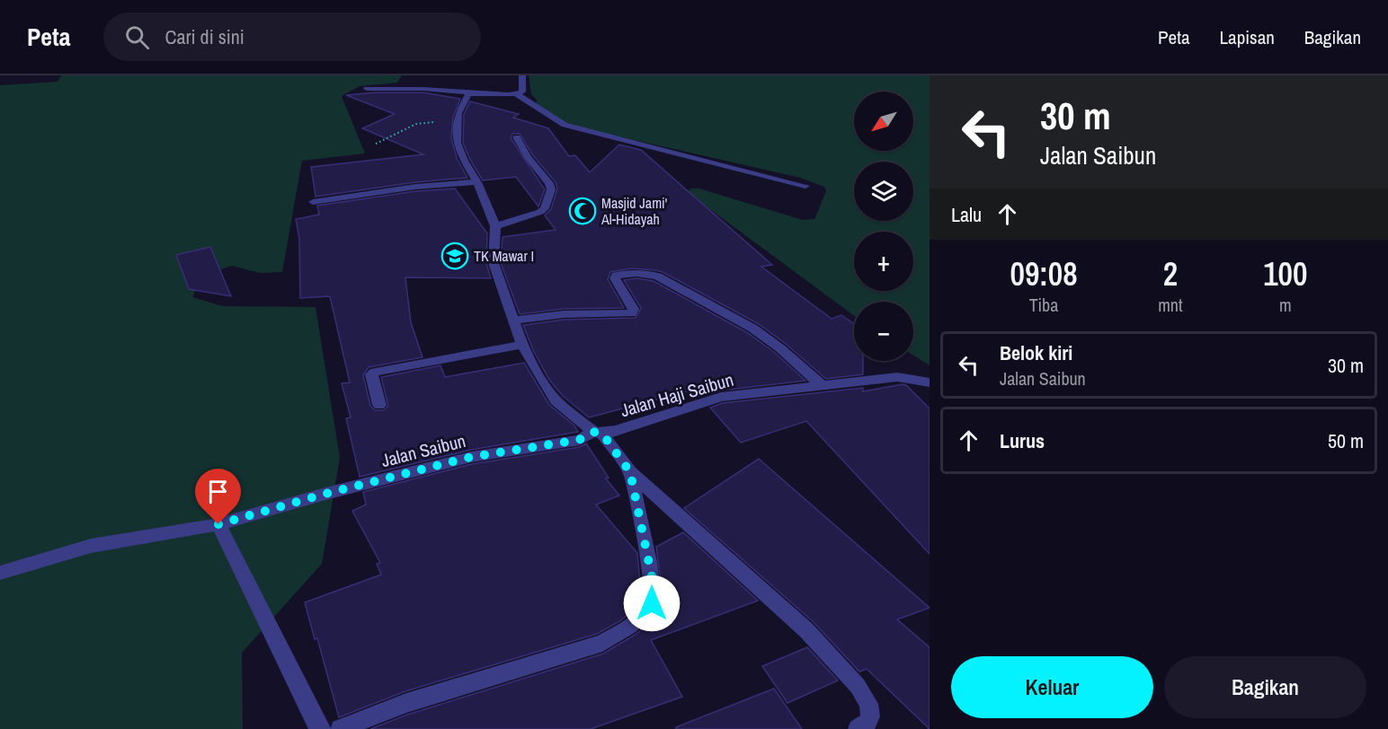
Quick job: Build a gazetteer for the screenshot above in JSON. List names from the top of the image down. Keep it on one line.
{"streets":{"street":["Jalan Haji Saibun","Jalan Saibun"]},"crossings":[["Jalan Haji Saibun","Jalan Saibun"]],"places":{"mosque":["Masjid Jami' Al-Hidayah"],"school or university":["TK Mawar I"]},"north":"bottom left","page":{"header":"Peta","search":"Cari di sini","nav":["Peta","Lapisan","Bagikan"],"turn":["30 m","Jalan Saibun"],"map_buttons":["+","−"],"then":"Lalu","eta":["09:08","Tiba","2","mnt","100","m"],"list":[{"name":"Belok kiri","note":"Jalan Saibun","value":"30 m"},{"name":"Lurus","value":"50 m"}],"buttons":["Keluar","Bagikan"]}}
